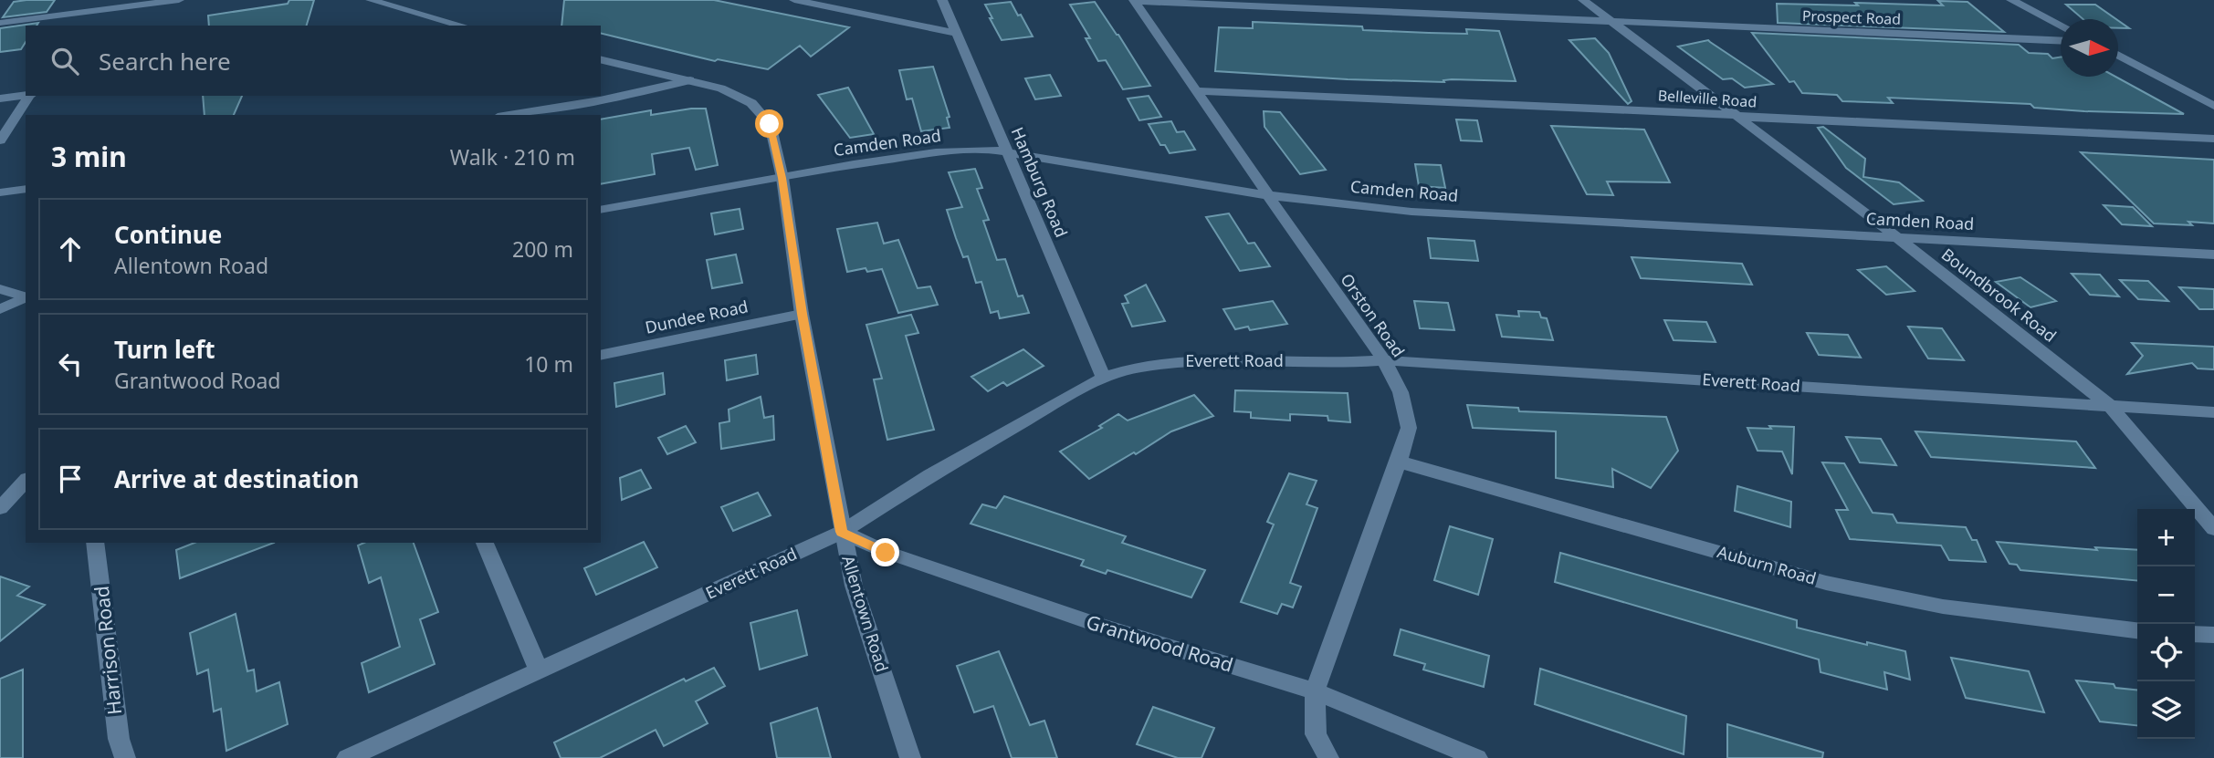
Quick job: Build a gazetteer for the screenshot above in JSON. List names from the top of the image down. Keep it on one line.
{"streets":{"street":["Prospect Road","Belleville Road","Camden Road","Hamburg Road","Boundbrook Road","Orston Road","Dundee Road","Everett Road","Auburn Road","Allentown Road","Grantwood Road","Harrison Road"]},"crossings":[["Prospect Road","Boundbrook Road"],["Prospect Road","Orston Road"],["Belleville Road","Boundbrook Road"],["Belleville Road","Orston Road"],["Camden Road","Hamburg Road"],["Camden Road","Boundbrook Road"],["Camden Road","Orston Road"],["Camden Road","Allentown Road"],["Hamburg Road","Everett Road"],["Boundbrook Road","Everett Road"],["Orston Road","Everett Road"],["Orston Road","Auburn Road"],["Orston Road","Grantwood Road"],["Dundee Road","Allentown Road"],["Everett Road","Allentown Road"],["Everett Road","Grantwood Road"],["Allentown Road","Grantwood Road"]],"north":"right","page":{"search":"Search here","heading":["3 min","Walk · 210 m"],"list":[["Continue","Allentown Road","200 m"],["Turn left","Grantwood Road","10 m"],"Arrive at destination"],"map_buttons":["+","−"]}}
